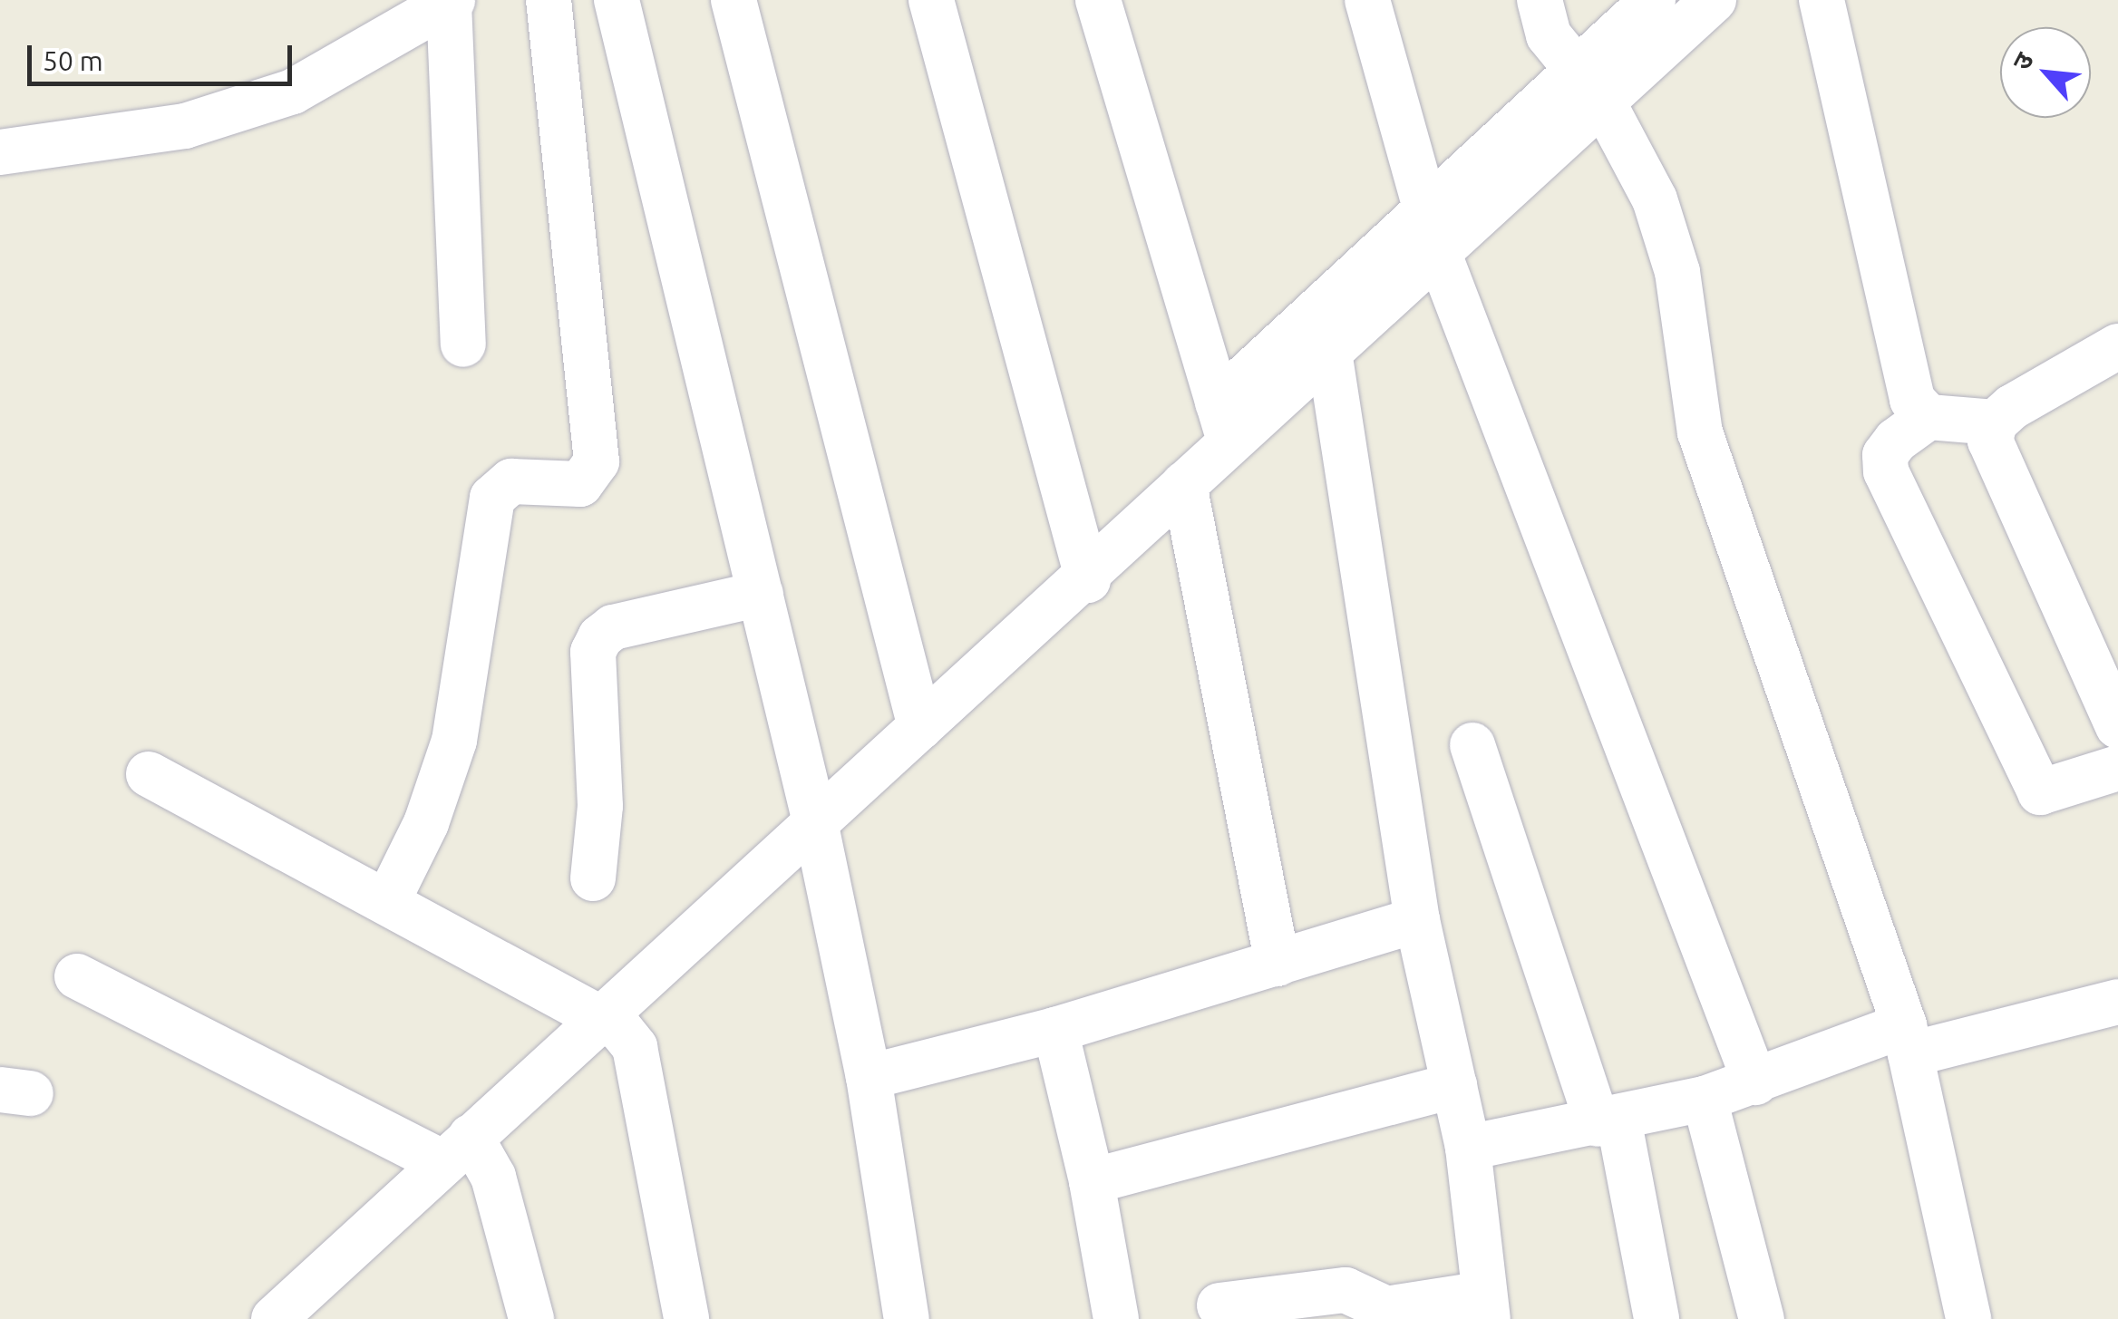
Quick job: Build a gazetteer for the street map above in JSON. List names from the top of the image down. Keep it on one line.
{"scale_bar":"50 m","north":"top left"}
